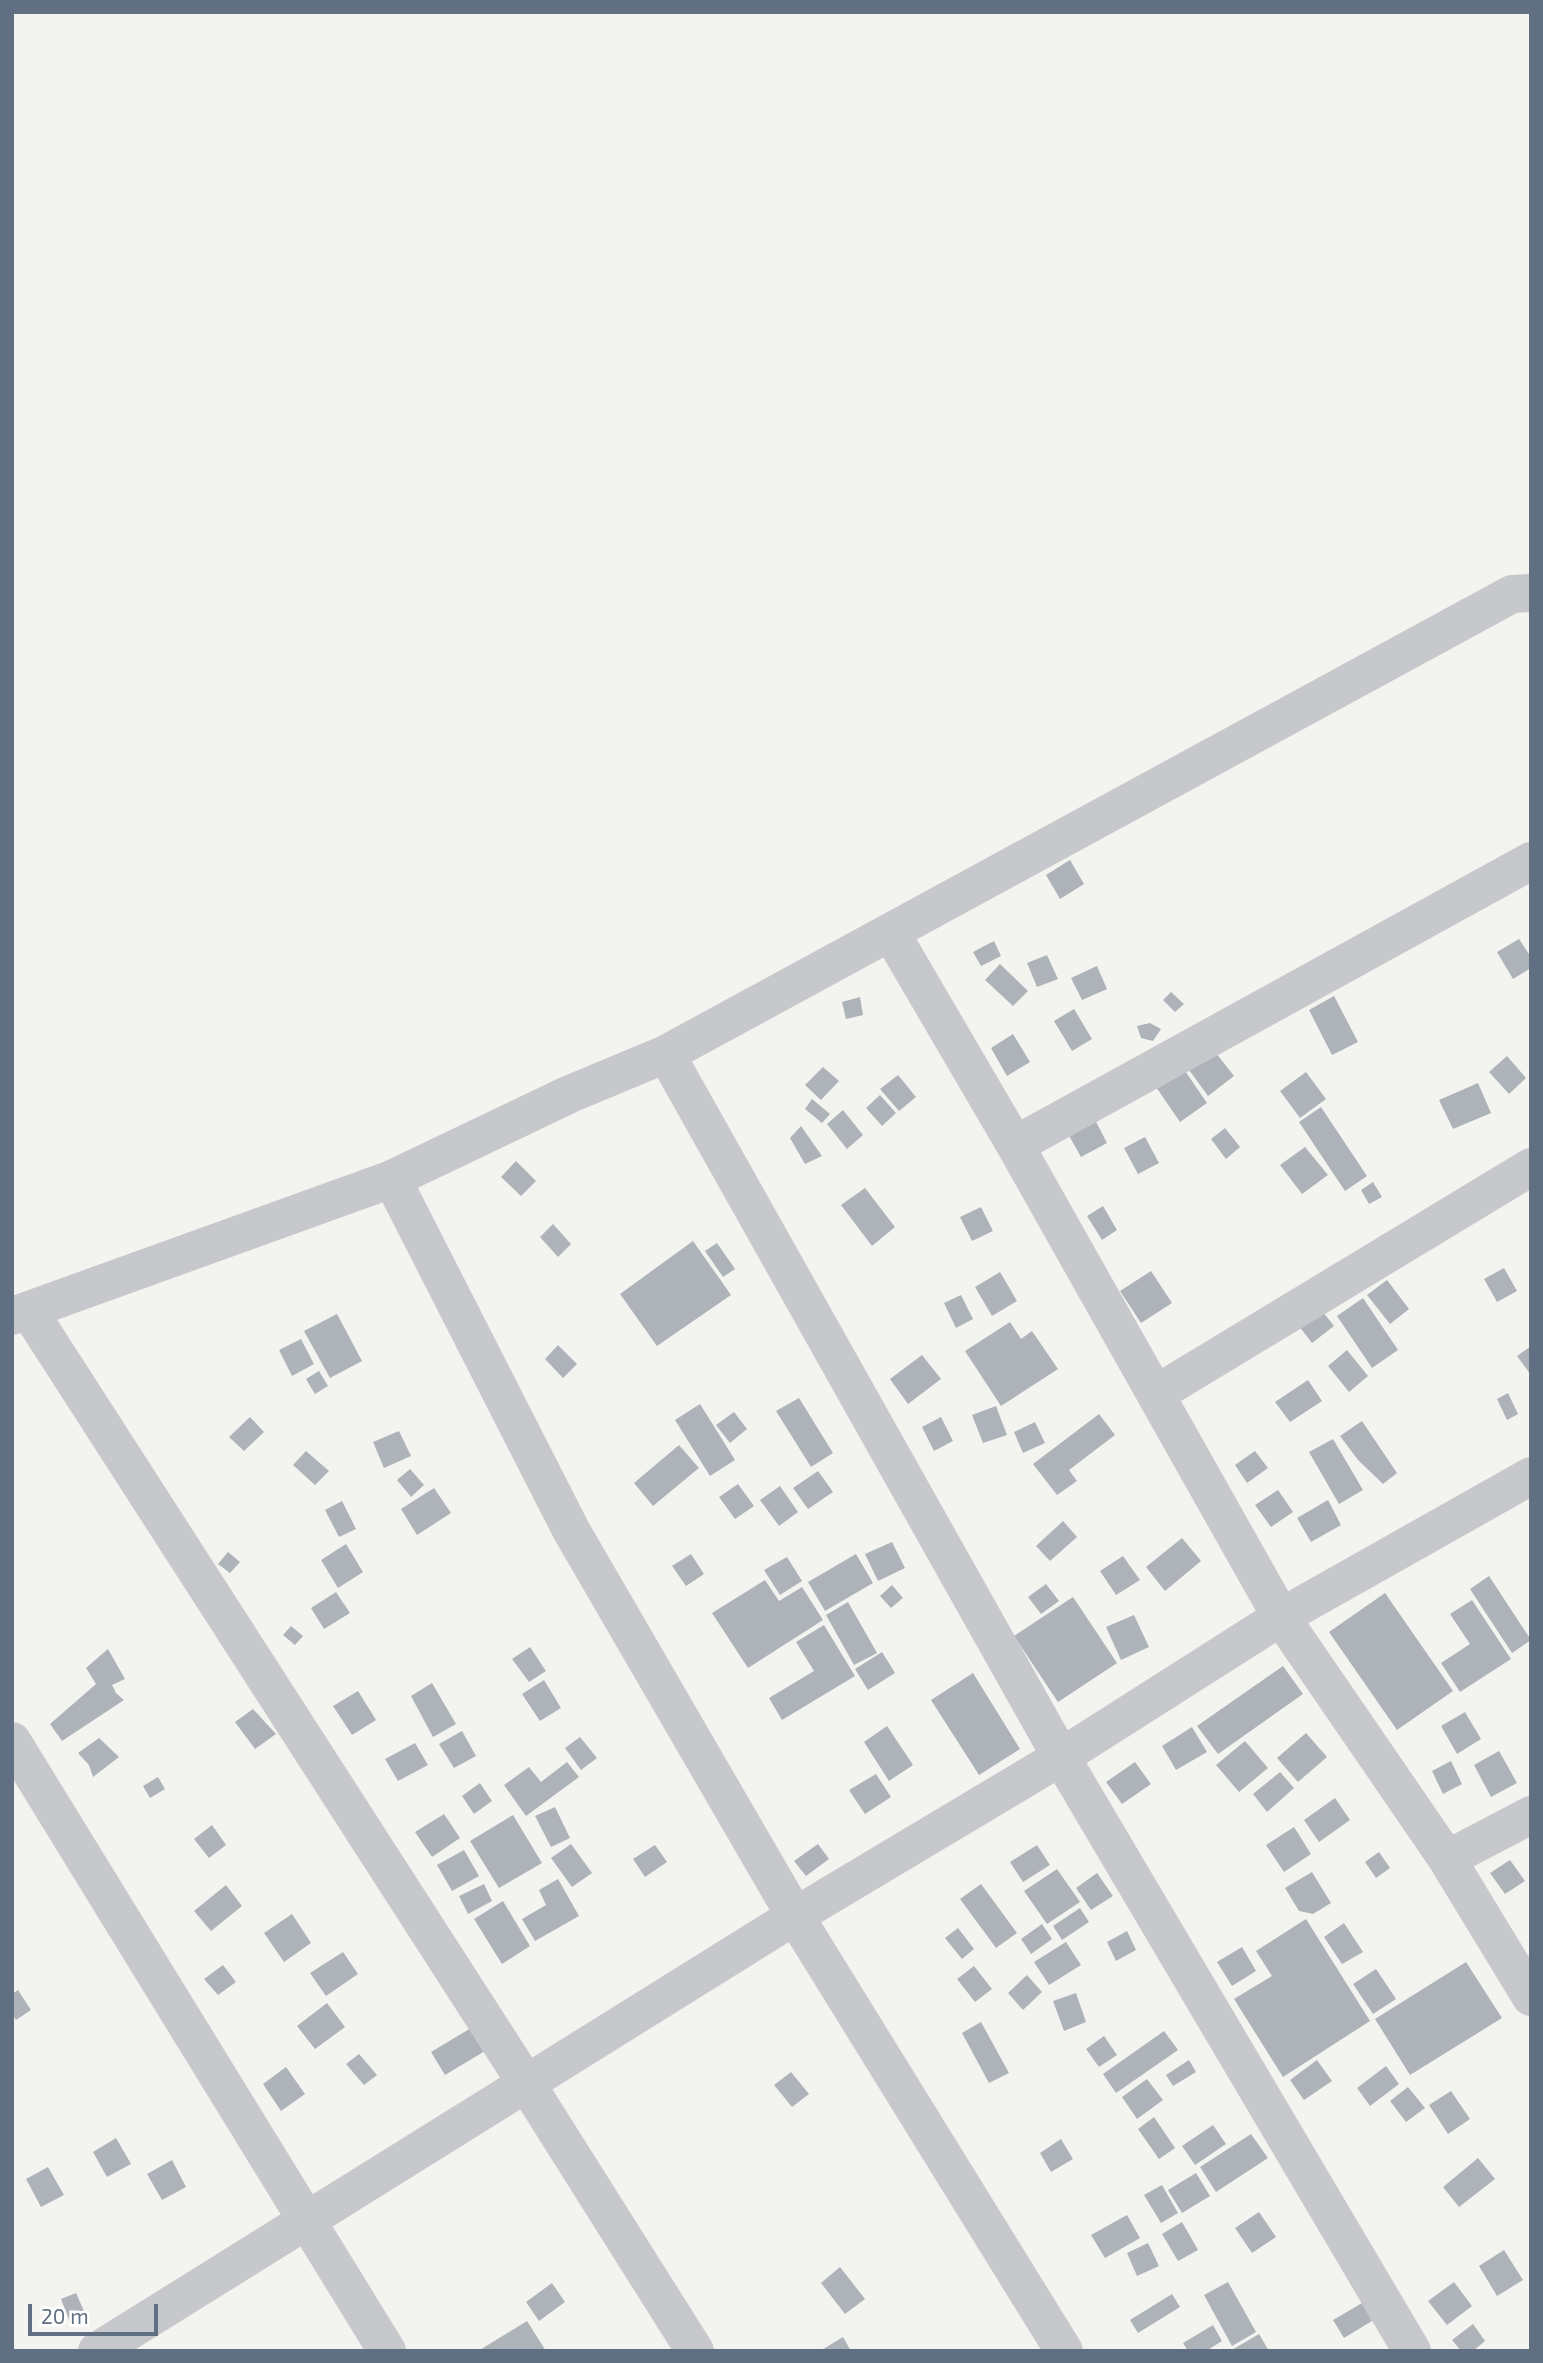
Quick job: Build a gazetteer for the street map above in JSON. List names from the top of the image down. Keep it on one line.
{"scale_bar":"20 m"}
